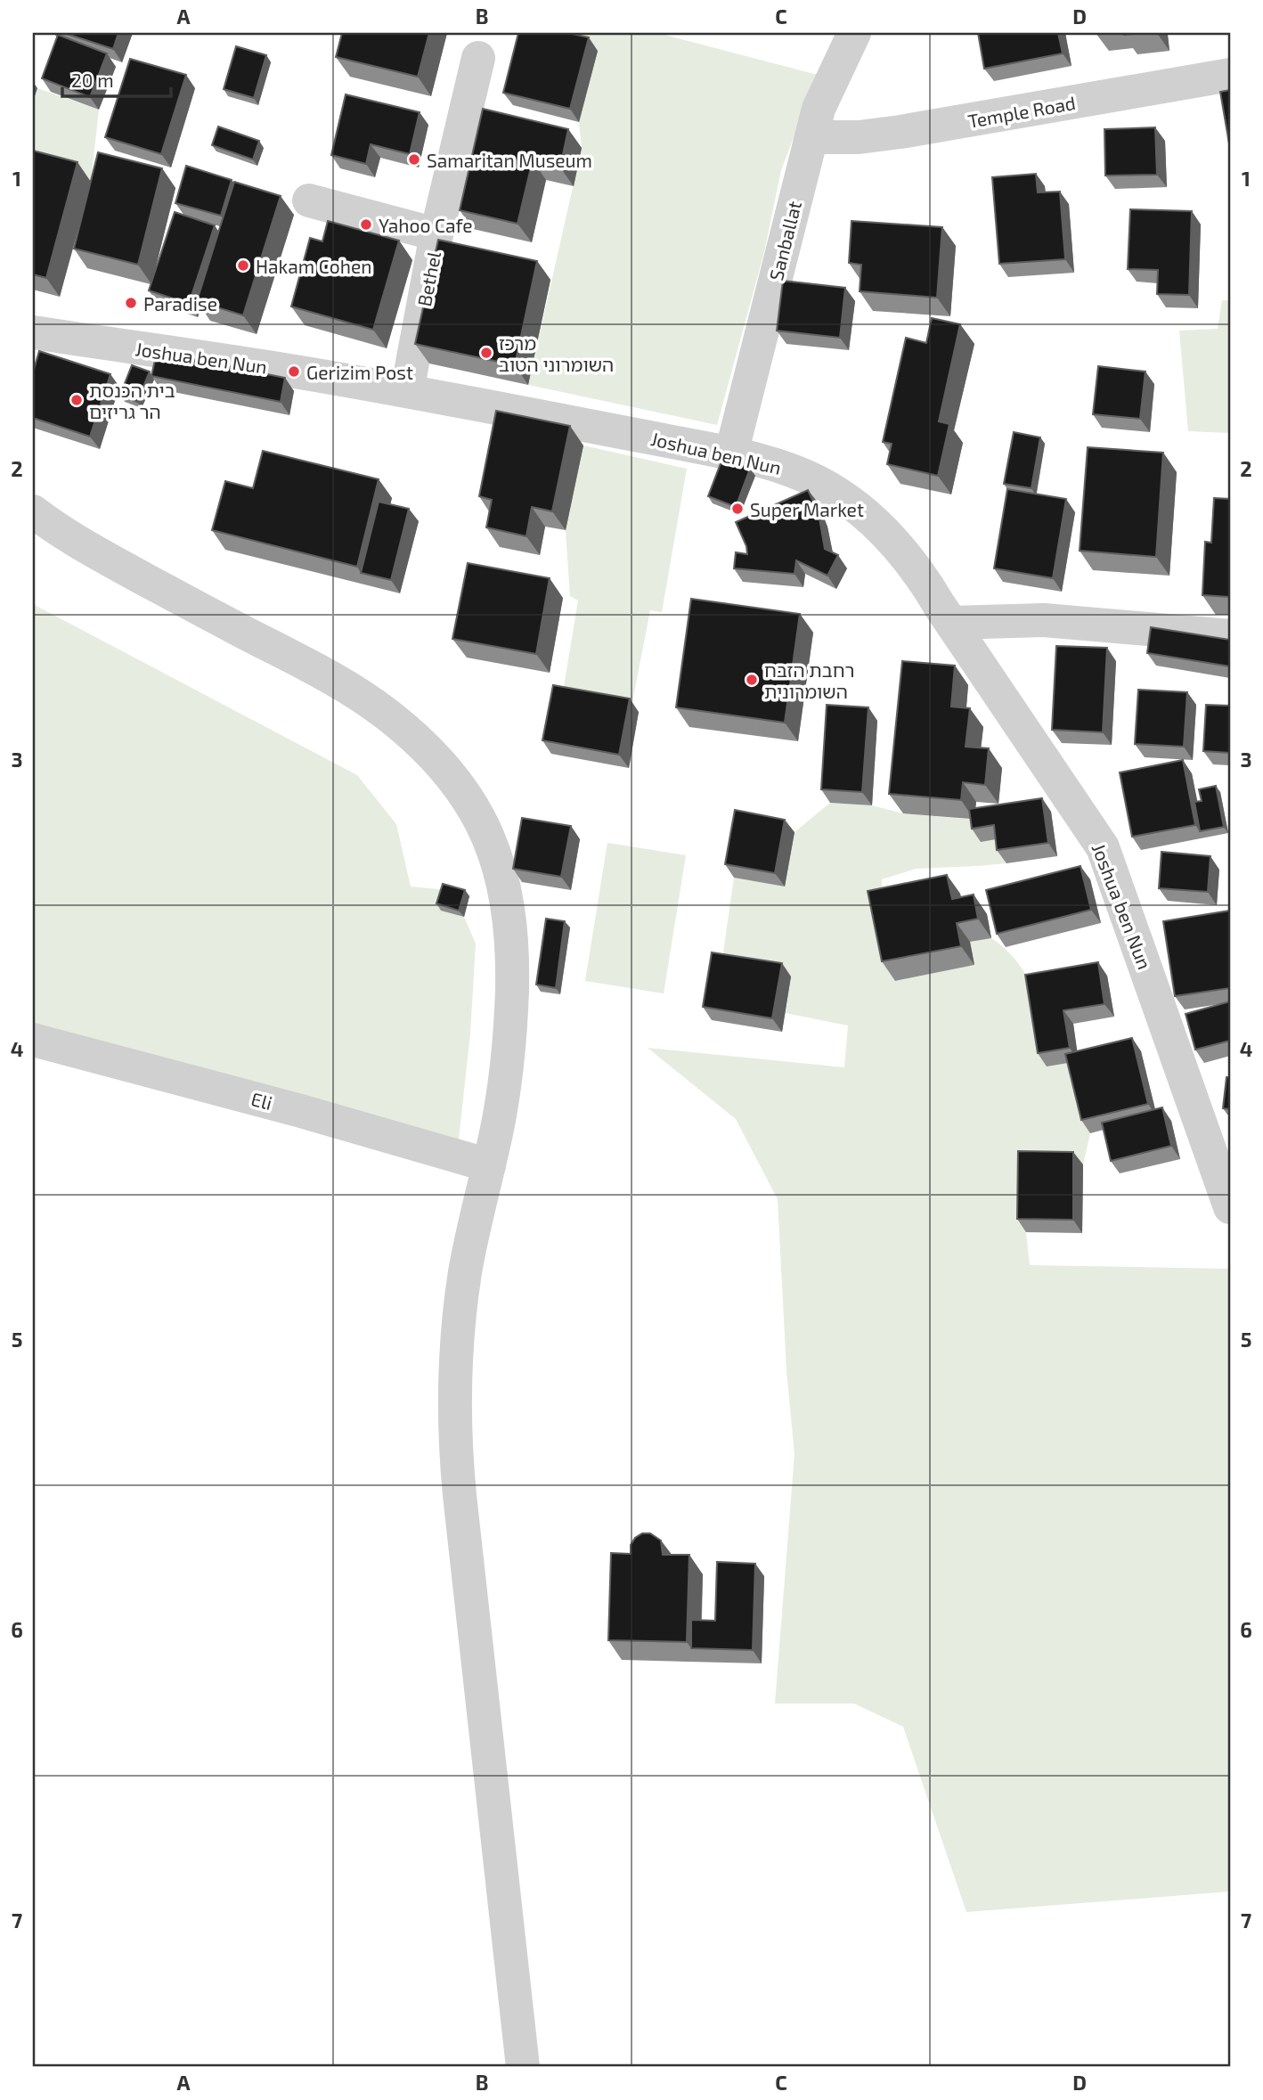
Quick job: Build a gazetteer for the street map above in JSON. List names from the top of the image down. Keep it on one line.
{"streets":{"street":["Temple Road","Sanballat","Bethel","Joshua ben Nun","Eli"]},"crossings":[["Temple Road","Sanballat"],["Sanballat","Joshua ben Nun"],["Bethel","Joshua ben Nun"]],"places":["Samaritan Museum","Yahoo Cafe","Hakam Cohen","Paradise","מרכז השומרוני הטוב","Gerizim Post","בית הכנסת הר גריזים","Super Market","רחבת הזבח השומרונית"],"scale_bar":"20 m","grid":{"columns":["A","B","C","D"],"rows":["1","2","3","4","5","6","7"]}}
